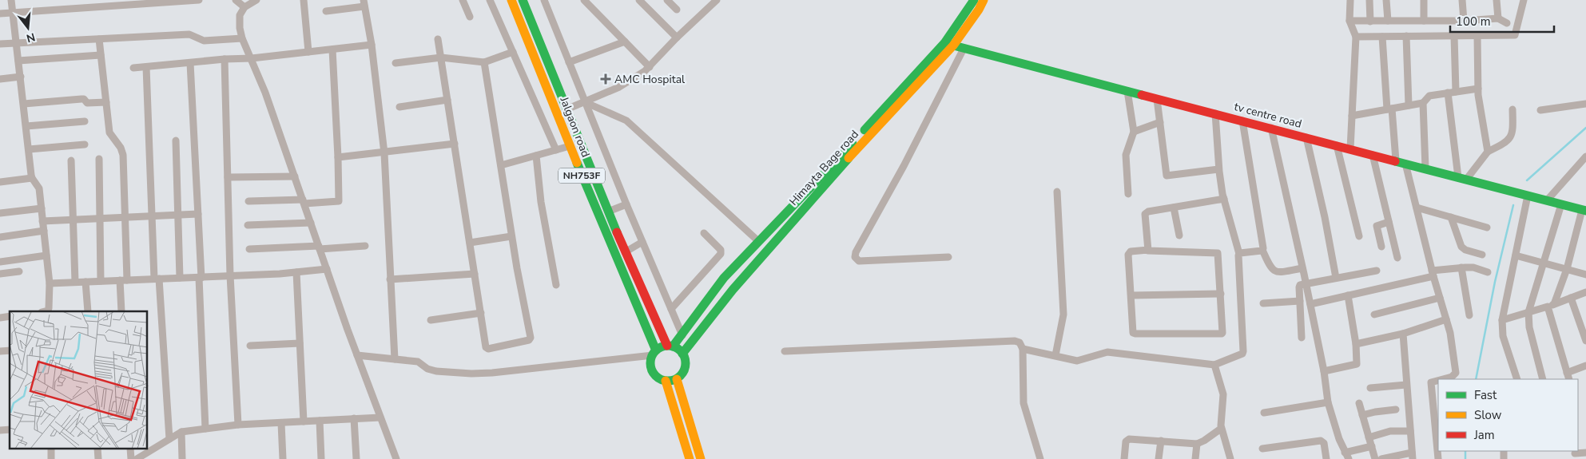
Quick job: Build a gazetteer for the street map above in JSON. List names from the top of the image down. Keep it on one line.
{"streets":{"main road":["tv centre road","Jalgaon road","Himayta Bage road","NH753F"]},"crossings":[["tv centre road","Himayta Bage road"],["Jalgaon road","Himayta Bage road"]],"places":{"health":["AMC Hospital"]},"legend":["Fast","Slow","Jam"],"scale_bar":"100 m","north":"bottom"}
